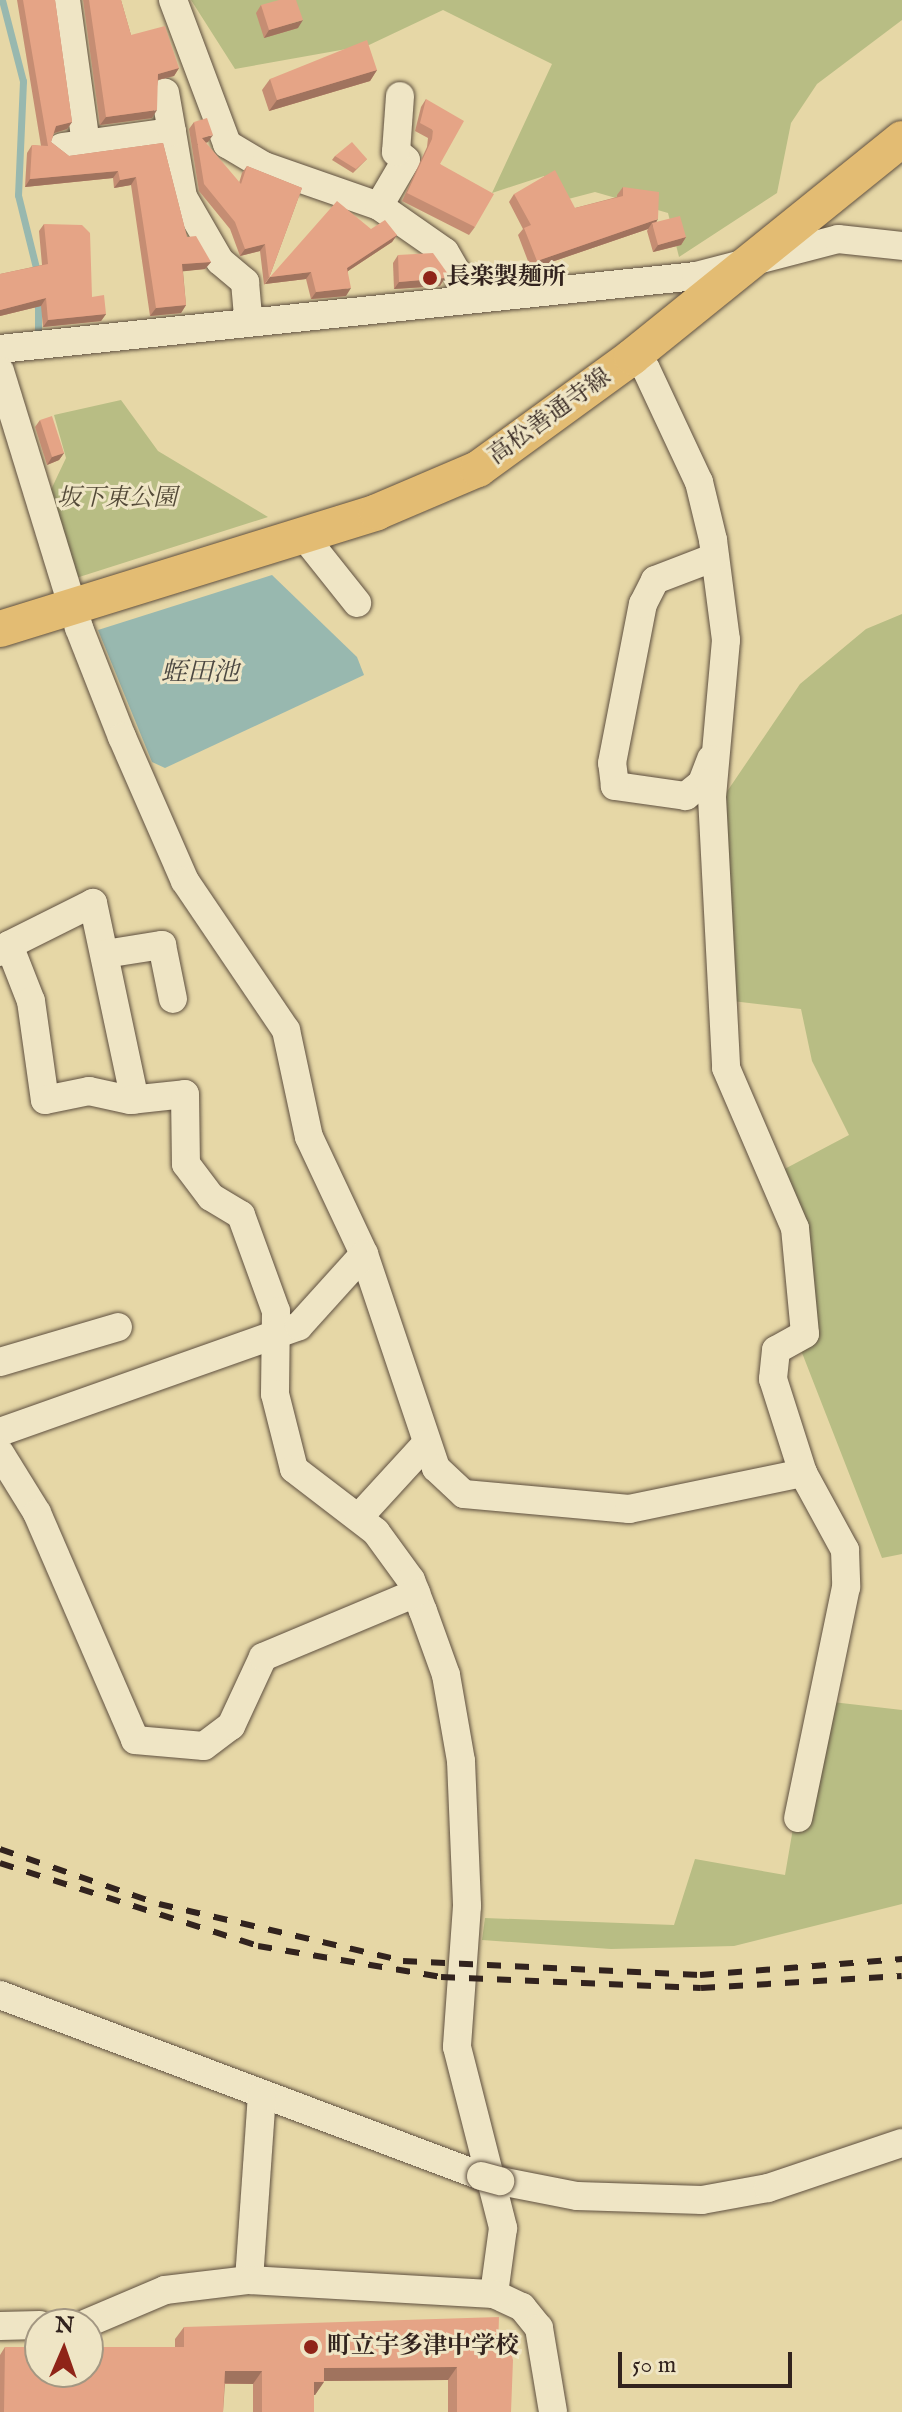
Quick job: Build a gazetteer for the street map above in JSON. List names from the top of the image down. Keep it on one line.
{"streets":{"main road":["高松善通寺線"]},"water":["蛭田池"],"parks":["坂下東公園"],"places":["長楽製麺所","町立宇多津中学校"],"scale_bar":"50 m","north":"top"}
